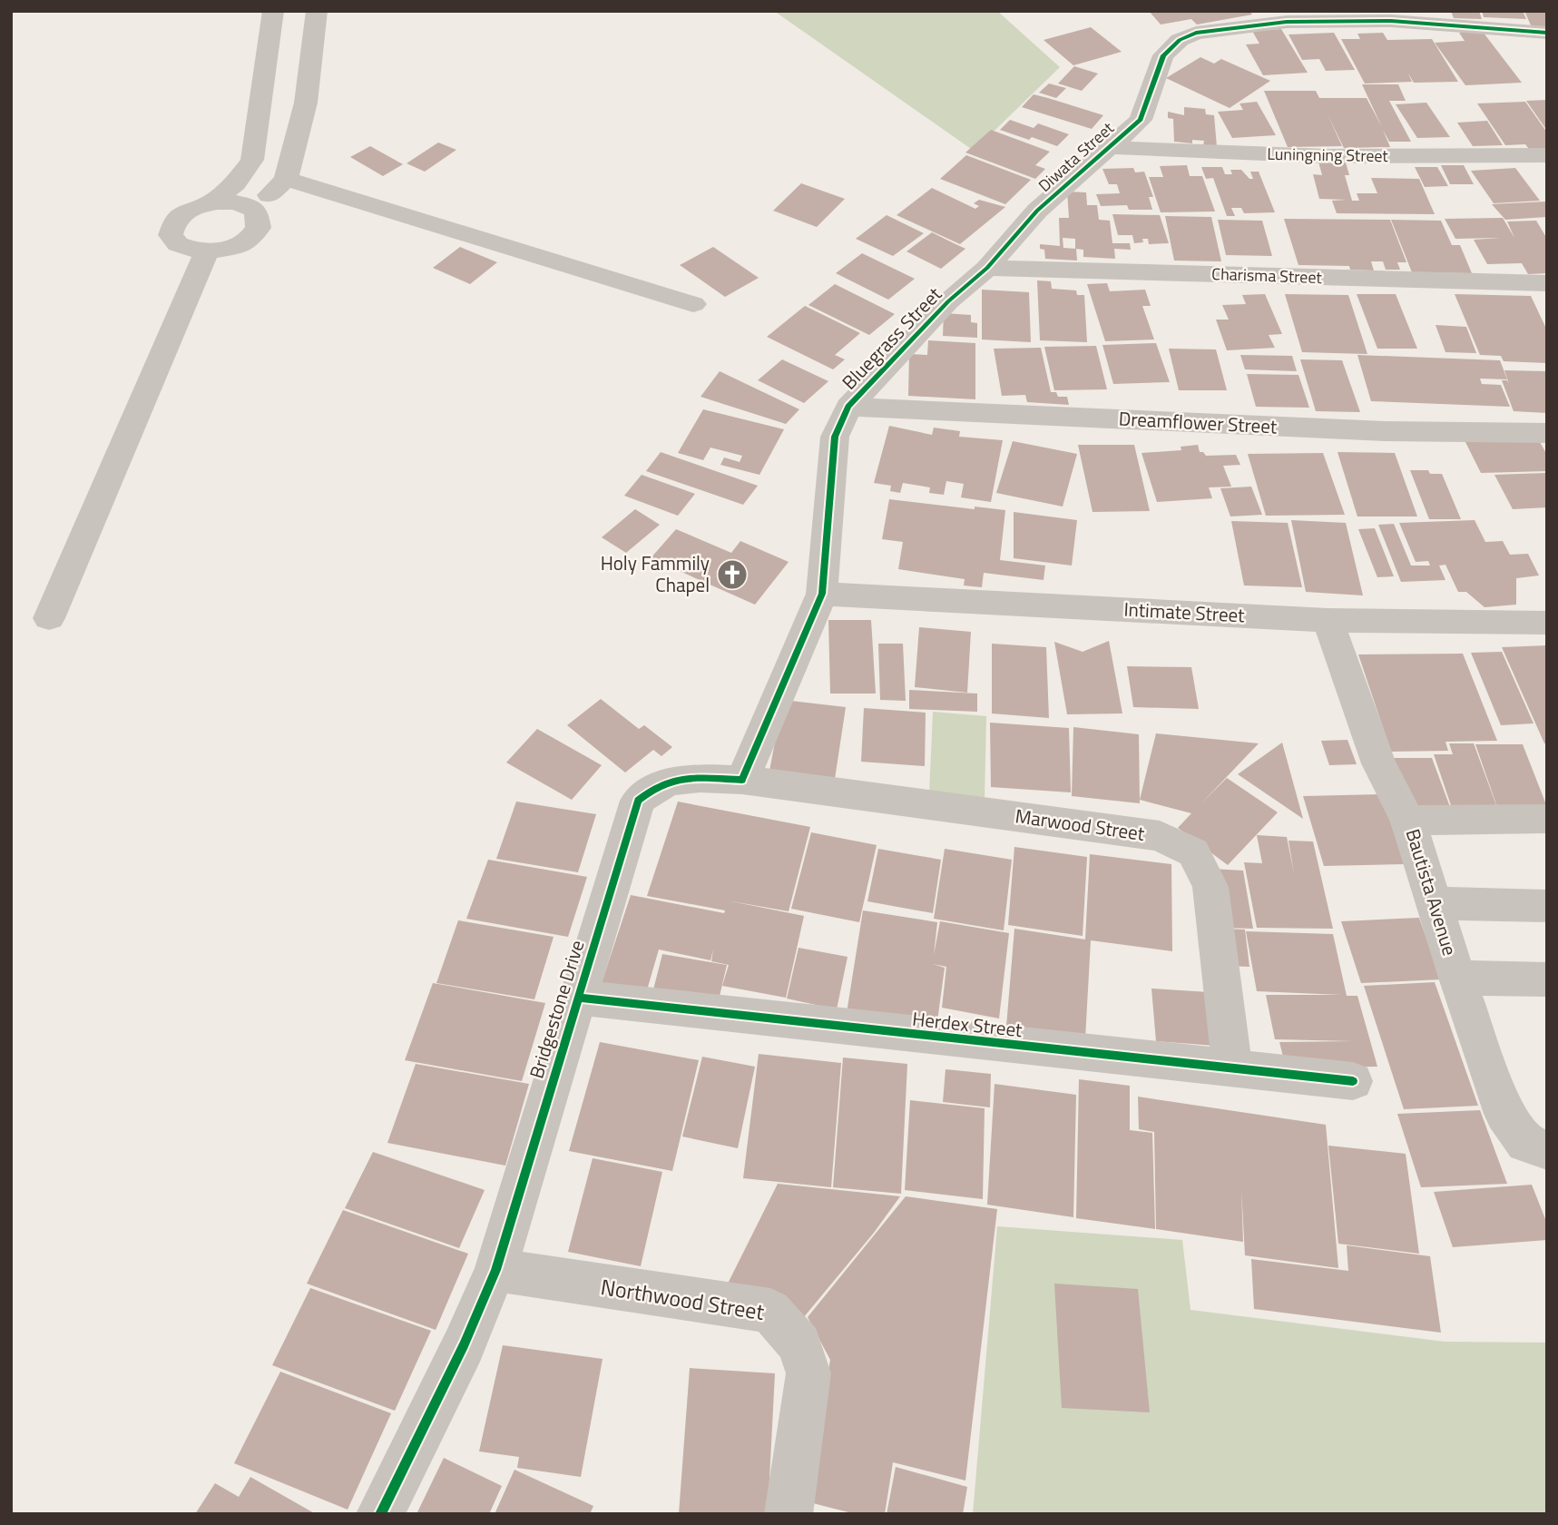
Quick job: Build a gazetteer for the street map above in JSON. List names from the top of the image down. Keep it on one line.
{"streets":{"street":["Luningning Street","Diwata Street","Charisma Street","Bluegrass Street","Dreamflower Street","Intimate Street","Marwood Street","Bautista Avenue","Bridgestone Drive","Herdex Street","Northwood Street"]},"crossings":[["Luningning Street","Diwata Street"],["Diwata Street","Charisma Street"],["Diwata Street","Bluegrass Street"],["Charisma Street","Bluegrass Street"],["Bluegrass Street","Dreamflower Street"],["Bluegrass Street","Intimate Street"],["Intimate Street","Bautista Avenue"],["Marwood Street","Bridgestone Drive"],["Marwood Street","Herdex Street"],["Bridgestone Drive","Herdex Street"],["Bridgestone Drive","Northwood Street"]],"places":{"church":["Holy Fammily Chapel"]}}
